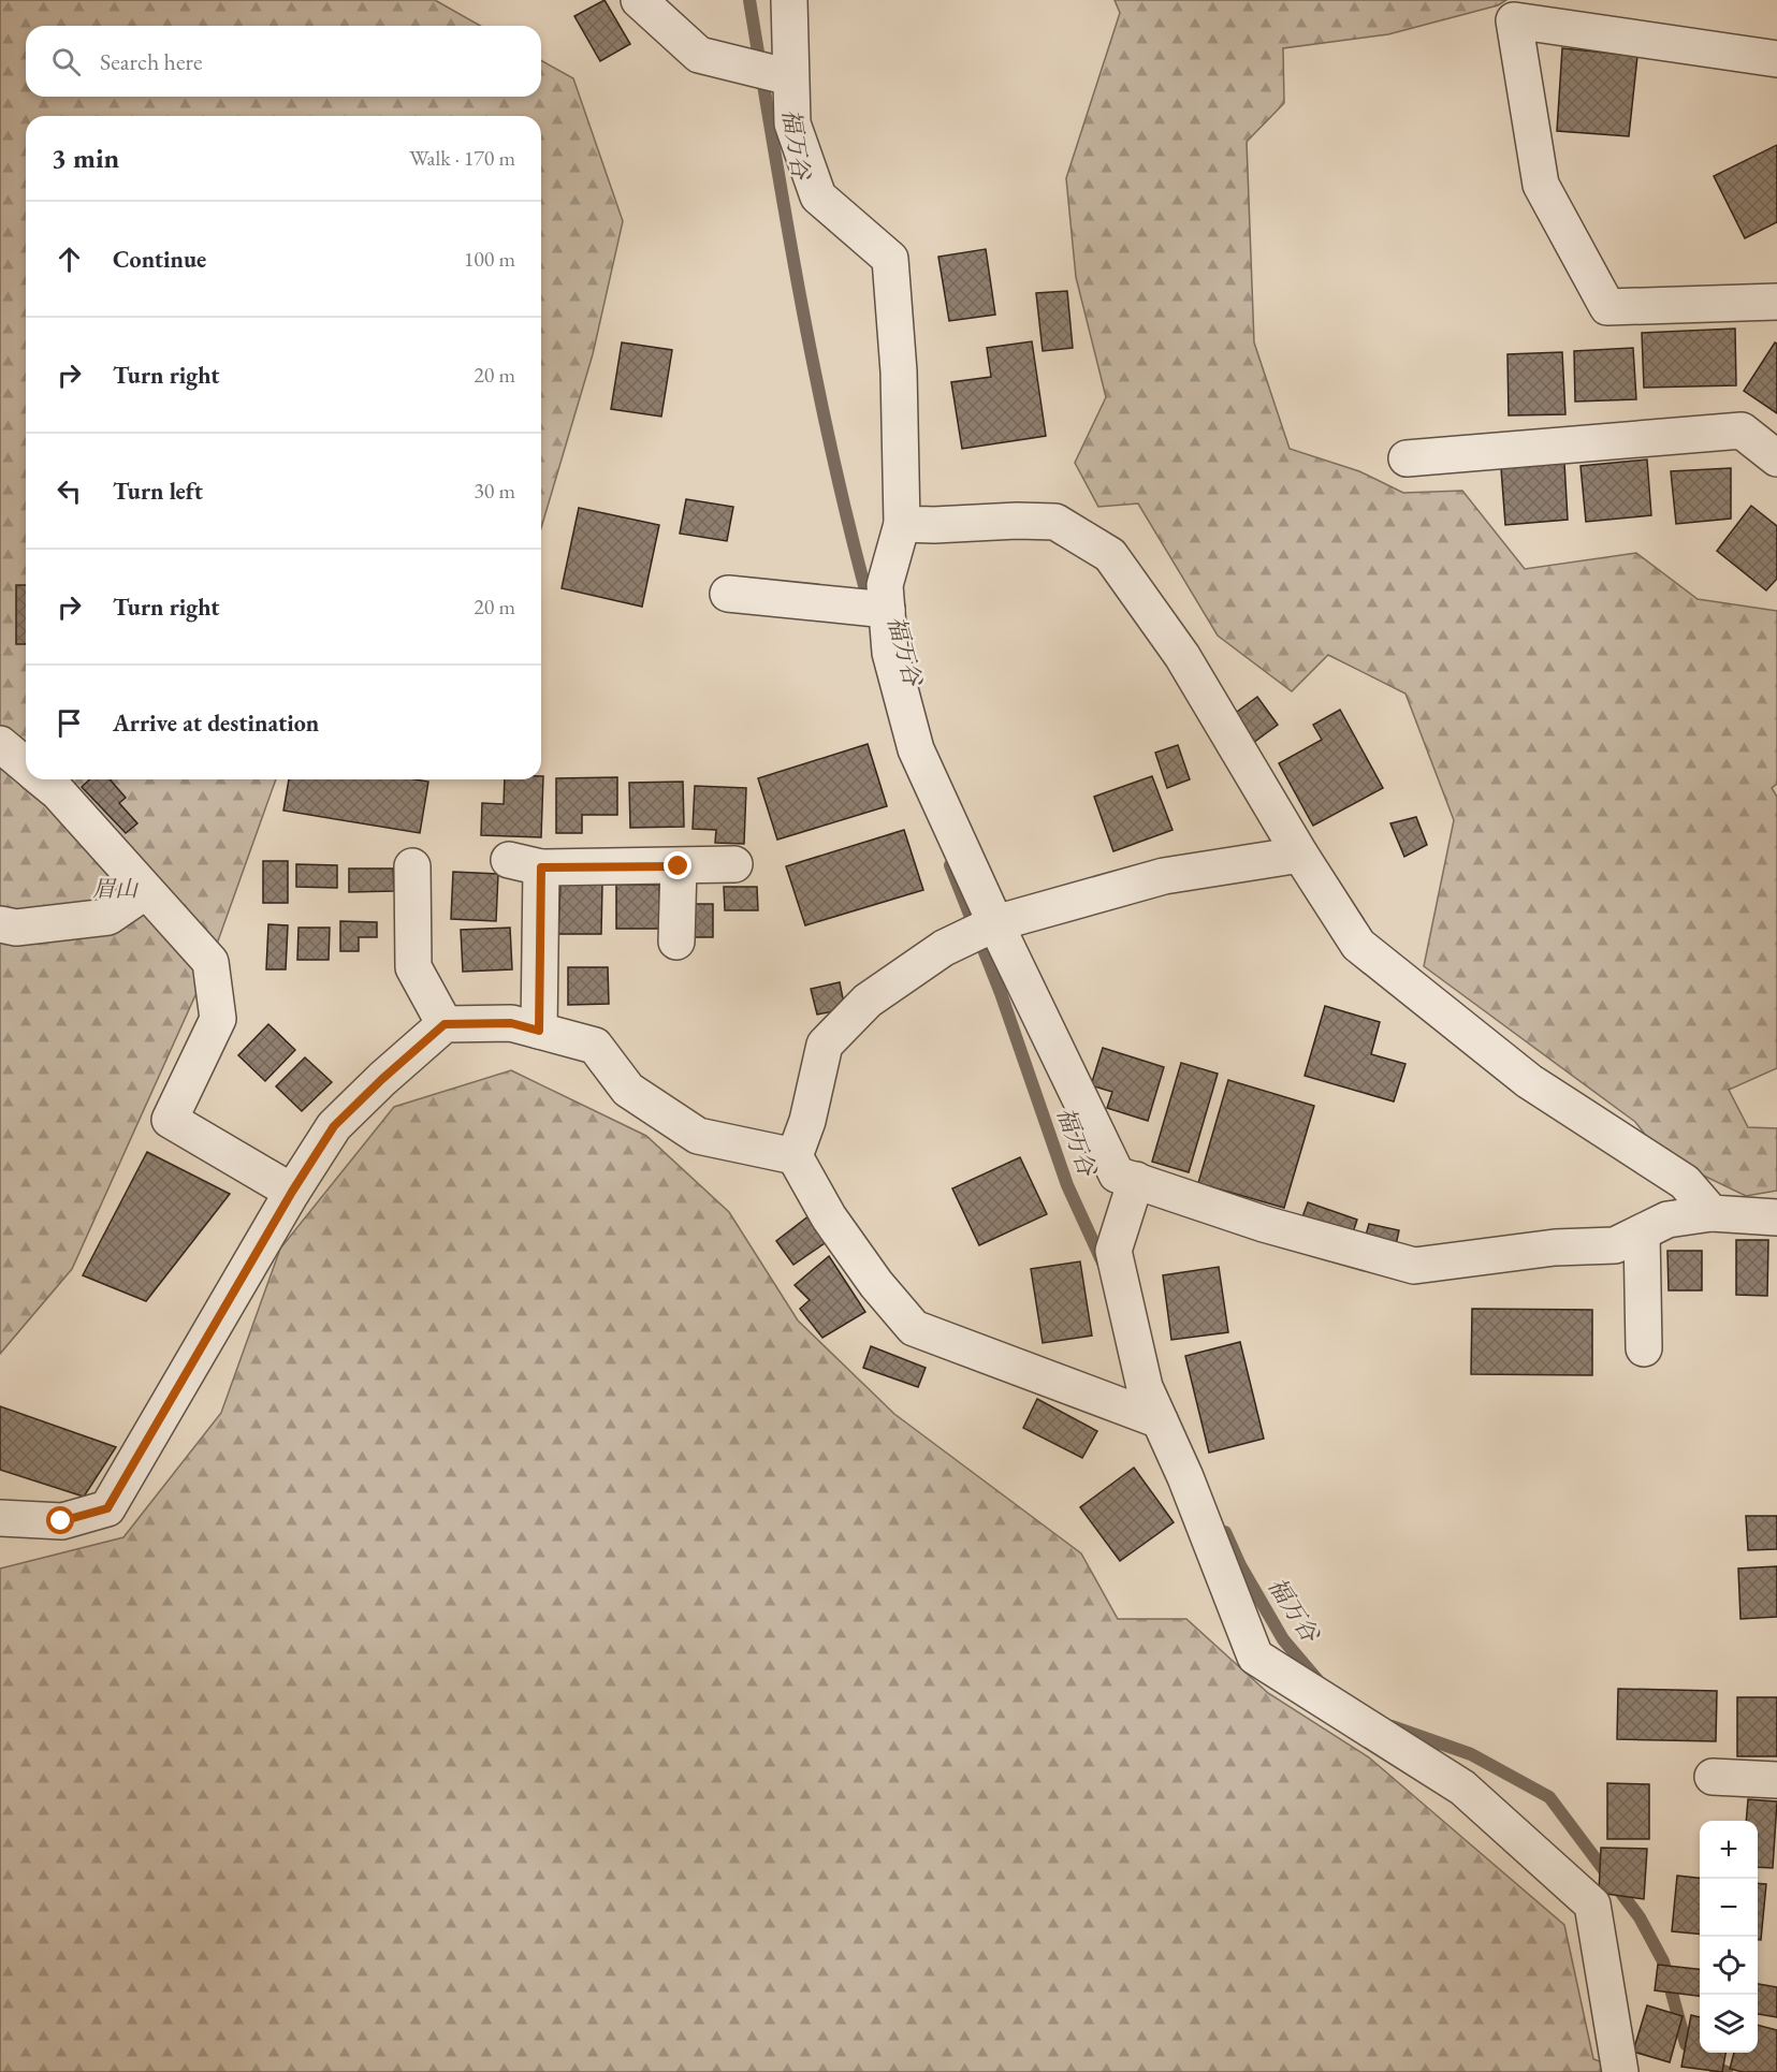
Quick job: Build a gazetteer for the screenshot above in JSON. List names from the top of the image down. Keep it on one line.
{"water":["福万谷"],"parks":["眉山"],"page":{"search":"Search here","heading":["3 min","Walk · 170 m"],"list":[["Continue","100 m"],["Turn right","20 m"],["Turn left","30 m"],["Turn right","20 m"],"Arrive at destination"],"map_buttons":["+","−"]}}
